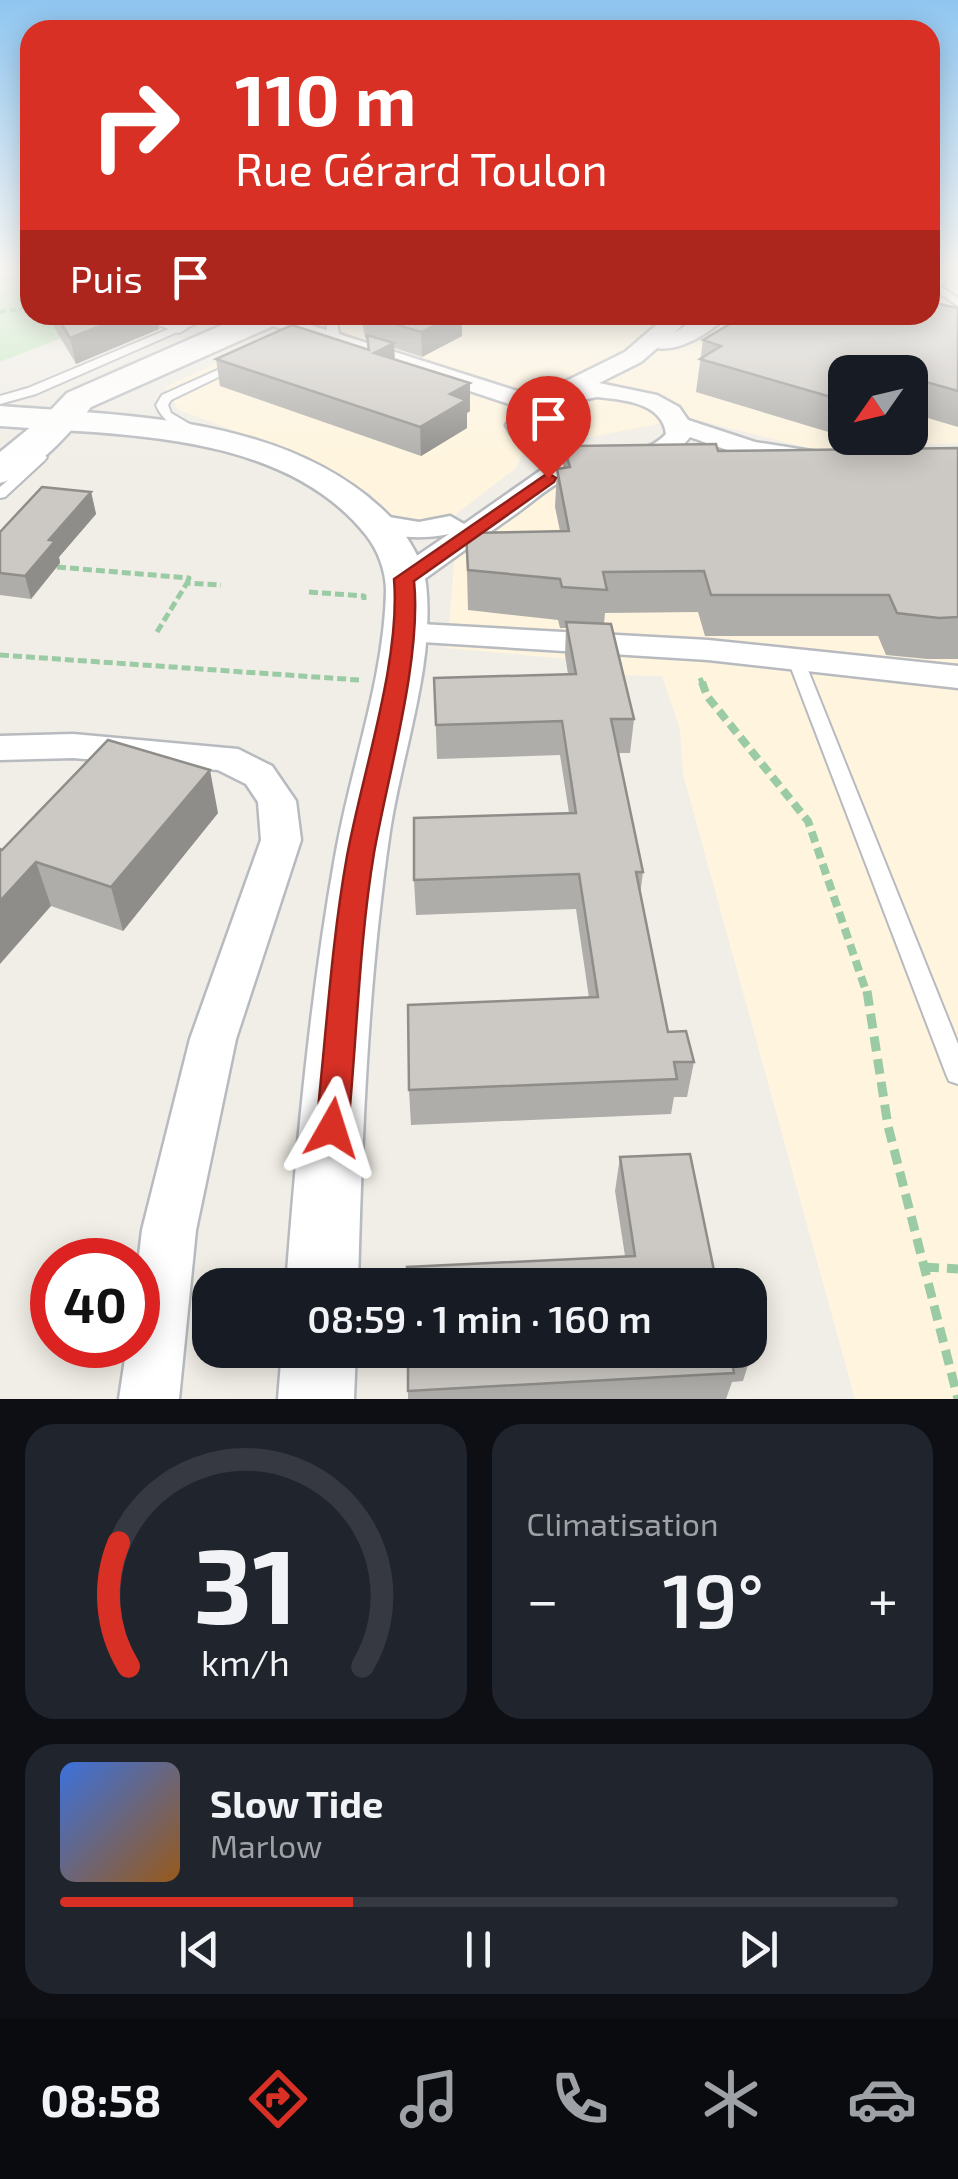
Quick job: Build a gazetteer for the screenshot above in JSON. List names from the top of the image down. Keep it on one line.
{"north":"bottom left","page":{"turn":["110 m","Rue Gérard Toulon"],"then":"Puis","limit":"40","trip":"08:59 · 1 min · 160 m","tile":"Climatisation","heat":["−","19°","+"],"song":["Slow Tide","Marlow"],"tabs":"08:58","gauge":["31","km/h"]}}
